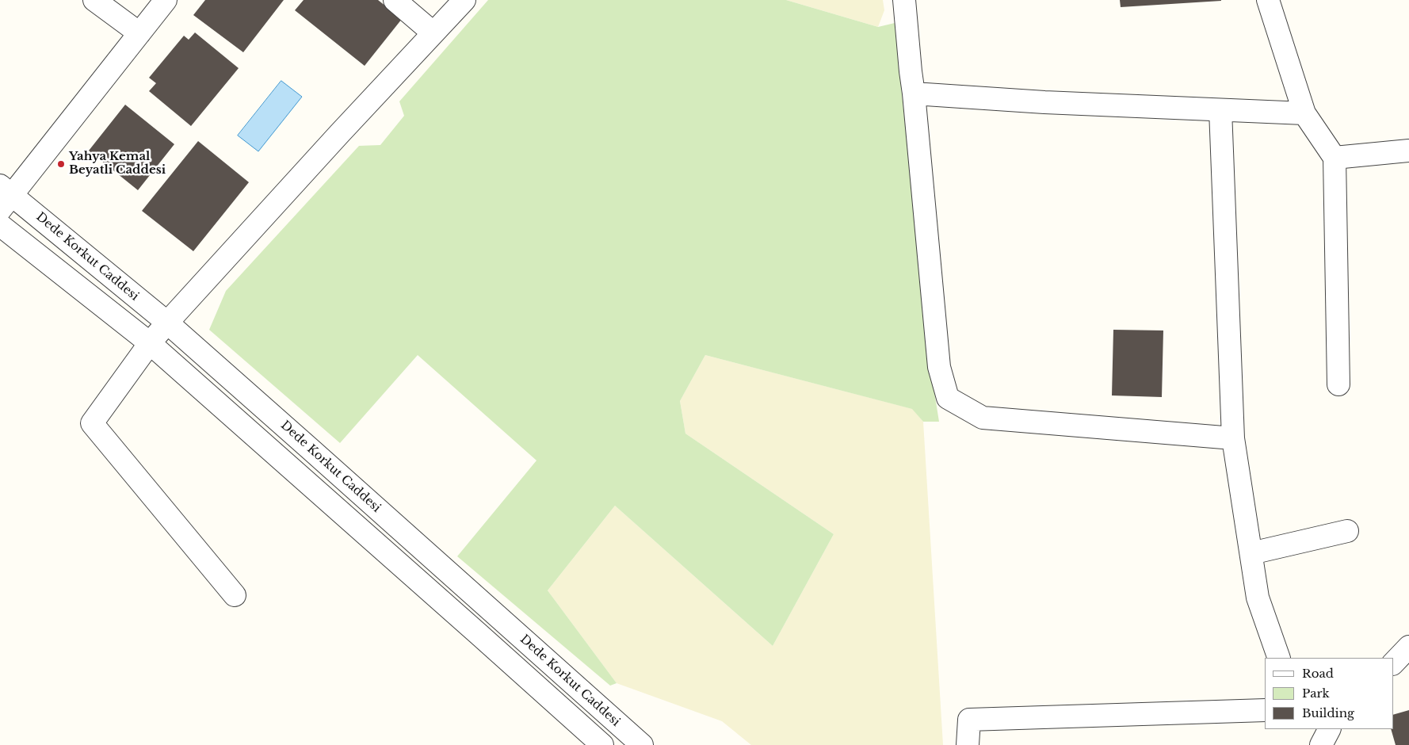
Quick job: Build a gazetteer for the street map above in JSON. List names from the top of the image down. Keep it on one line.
{"streets":{"street":["Dede Korkut Caddesi"]},"places":["Yahya Kemal Beyatli Caddesi"],"legend":["Road","Park","Building"]}
